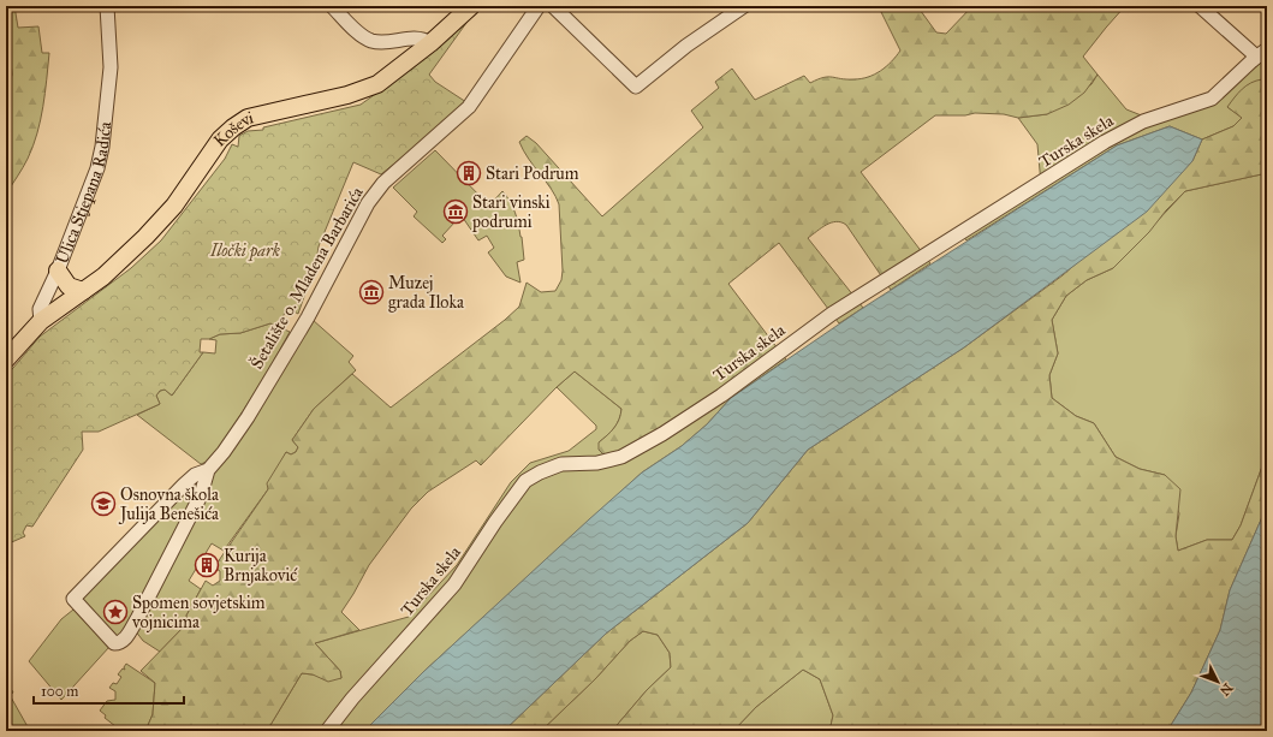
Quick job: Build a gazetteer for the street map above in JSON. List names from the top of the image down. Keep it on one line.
{"streets":{"main road":["Koševi"],"street":["Turska skela","Ulica Stjepana Radića","Šetalište o. Mladena Barbarića"]},"crossings":[["Koševi","Ulica Stjepana Radića"]],"parks":["Iločki park"],"places":{"building":["Stari Podrum","Kurija Brnjaković"],"museum":["Stari vinski podrumi","Muzej grada Iloka"],"school or university":["Osnovna škola Julija Benešića"],"place":["Spomen sovjetskim vojnicima"]},"scale_bar":"100 m","north":"bottom right"}
